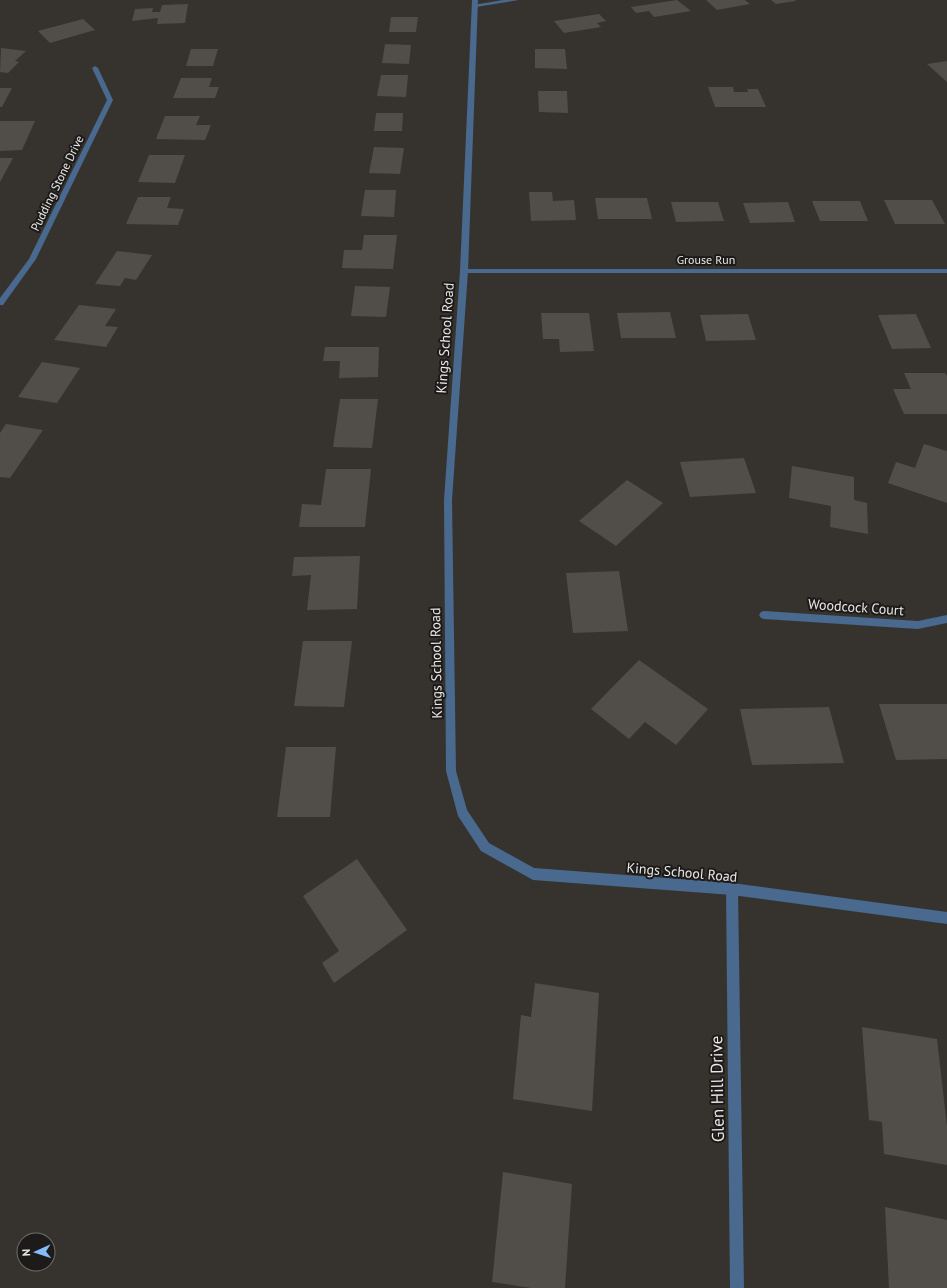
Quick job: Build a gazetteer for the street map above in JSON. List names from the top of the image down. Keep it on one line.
{"streets":{"street":["Pudding Stone Drive","Grouse Run","Kings School Road","Woodcock Court","Glen Hill Drive"]},"crossings":[["Grouse Run","Kings School Road"],["Kings School Road","Glen Hill Drive"]],"north":"left"}
